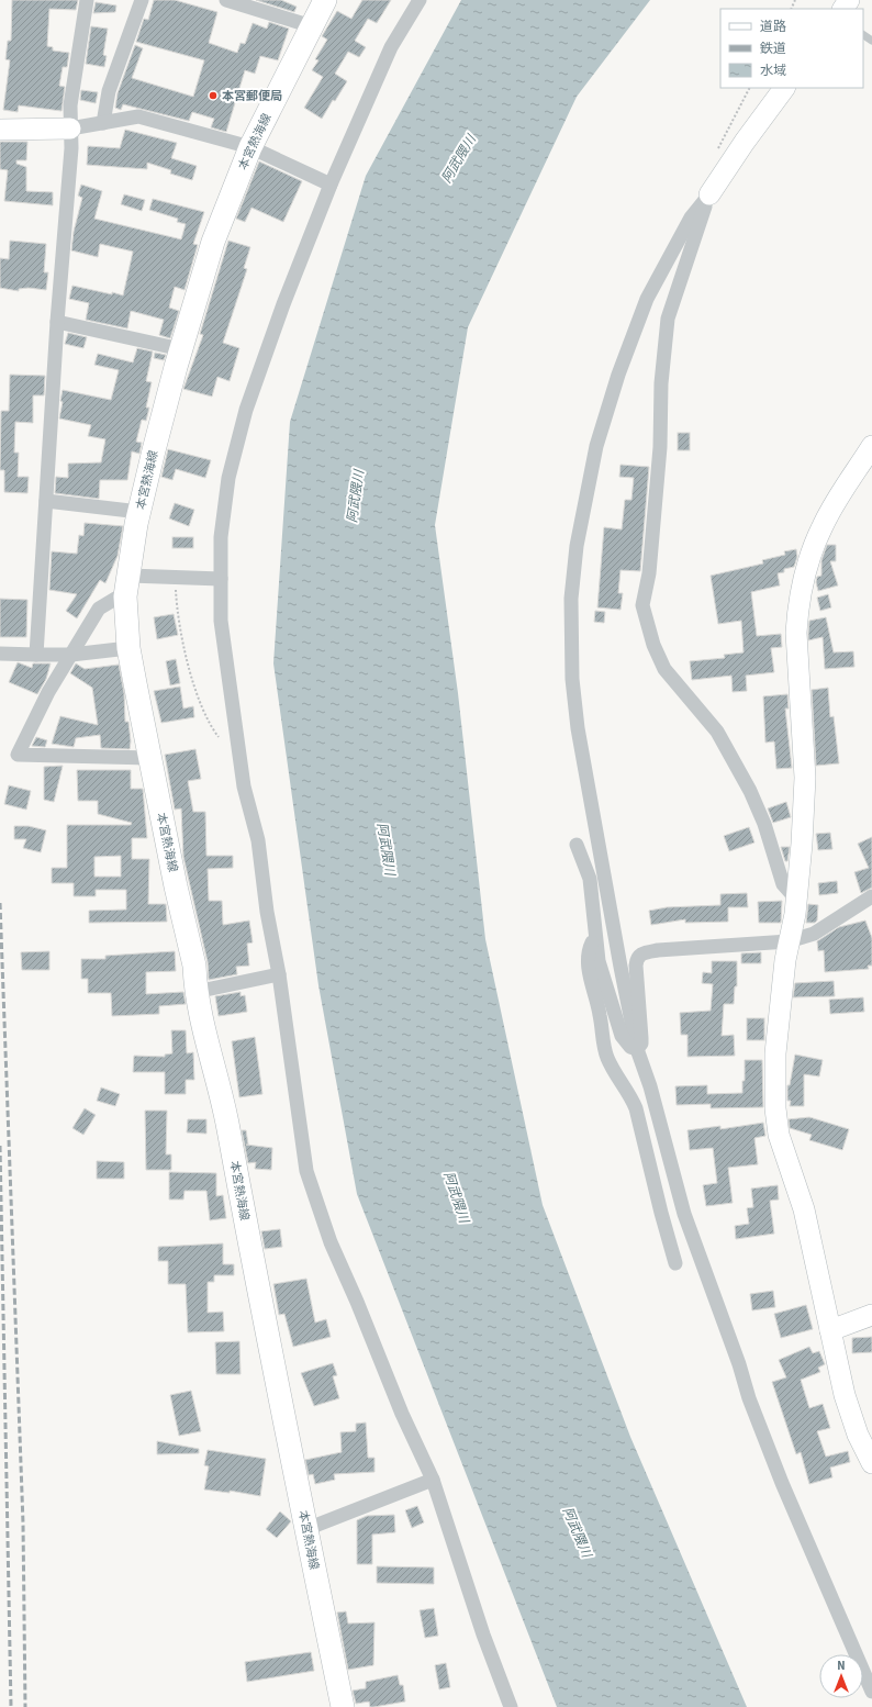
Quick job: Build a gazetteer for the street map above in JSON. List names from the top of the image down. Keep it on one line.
{"streets":{"main road":["本宮熱海線"]},"water":["阿武隈川"],"places":["本宮郵便局"],"legend":["道路","鉄道","水域"],"north":"top"}
